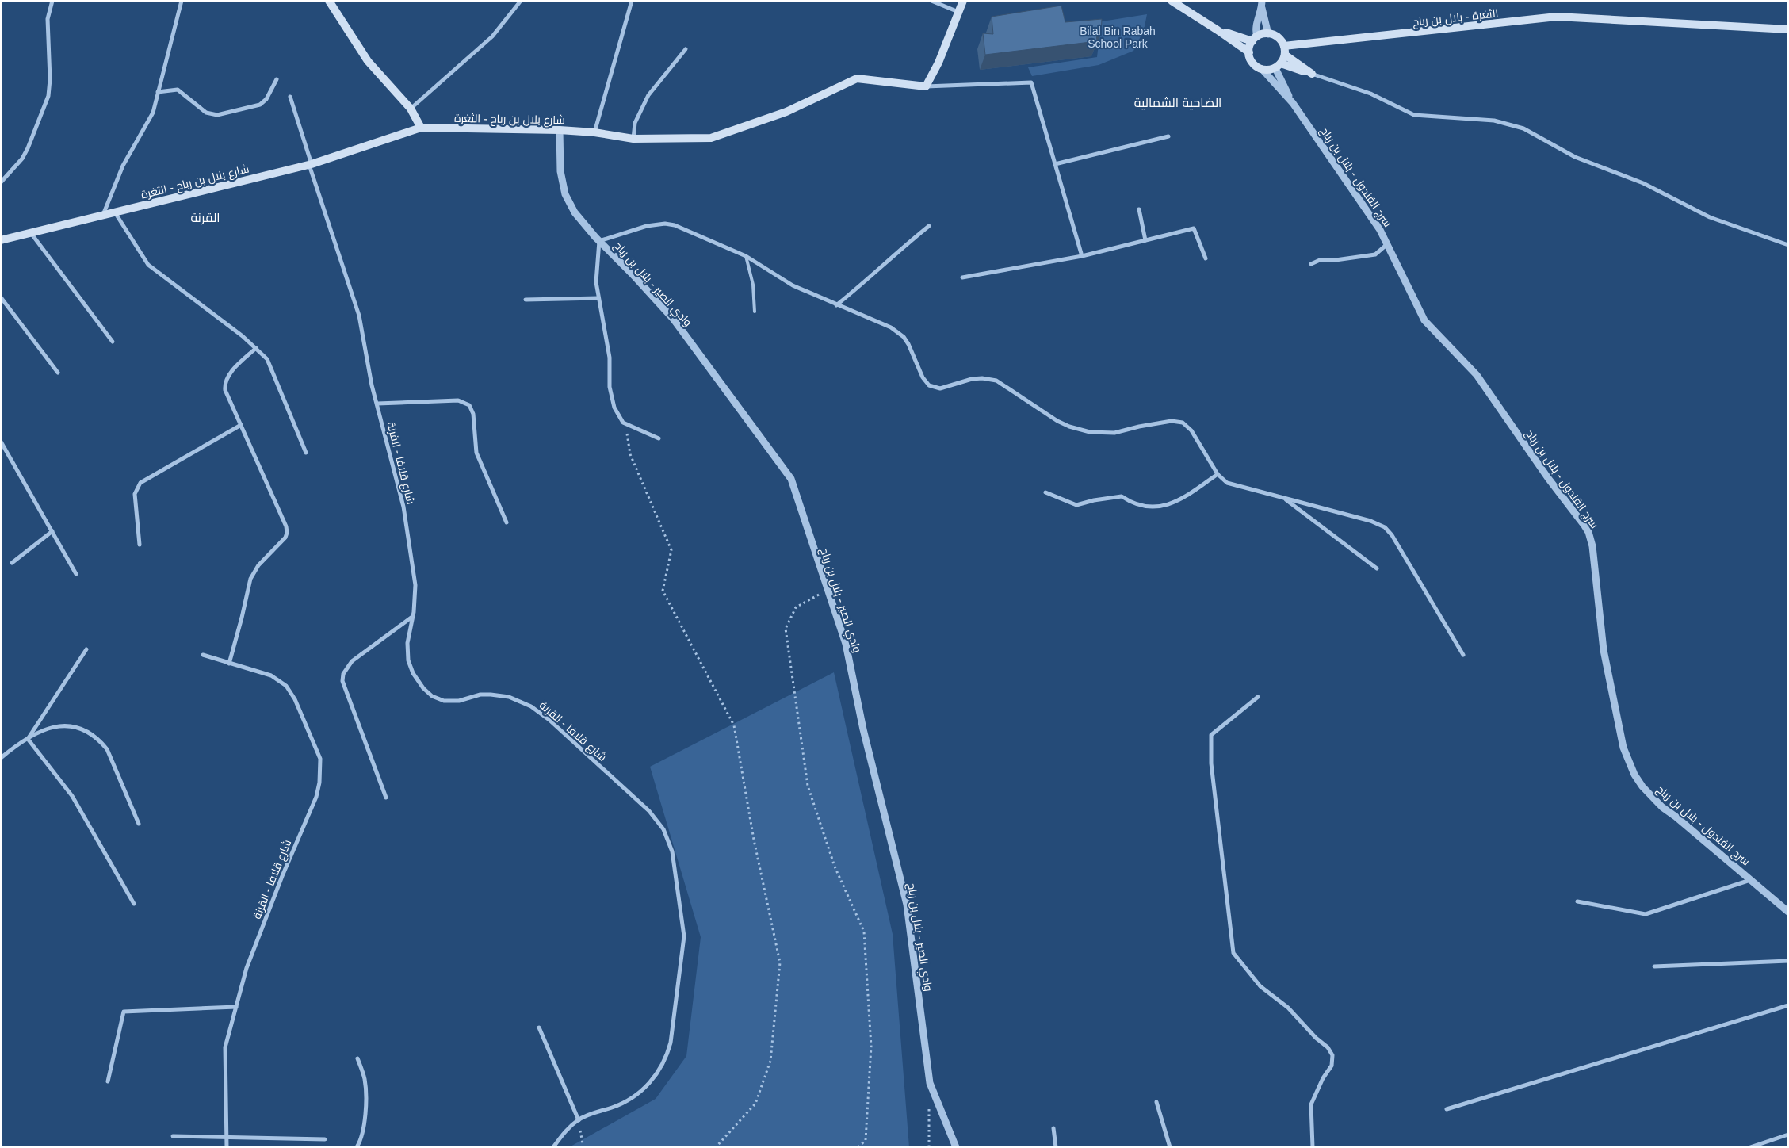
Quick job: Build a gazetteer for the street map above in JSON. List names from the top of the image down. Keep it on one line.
{"streets":{"main road":["الثغرة - بلال بن رباح","شارع بلال بن رباح - الثغرة"],"street":["سرج القندول - بلال بن رباح","وادي الصير - بلال بن رباح","شارع قلافا - القرنة"]},"crossings":[["شارع بلال بن رباح - الثغرة","وادي الصير - بلال بن رباح"],["شارع بلال بن رباح - الثغرة","شارع قلافا - القرنة"]],"districts":["الضاحية الشمالية","القرنة"],"parks":["Bilal Bin Rabah School Park"]}
